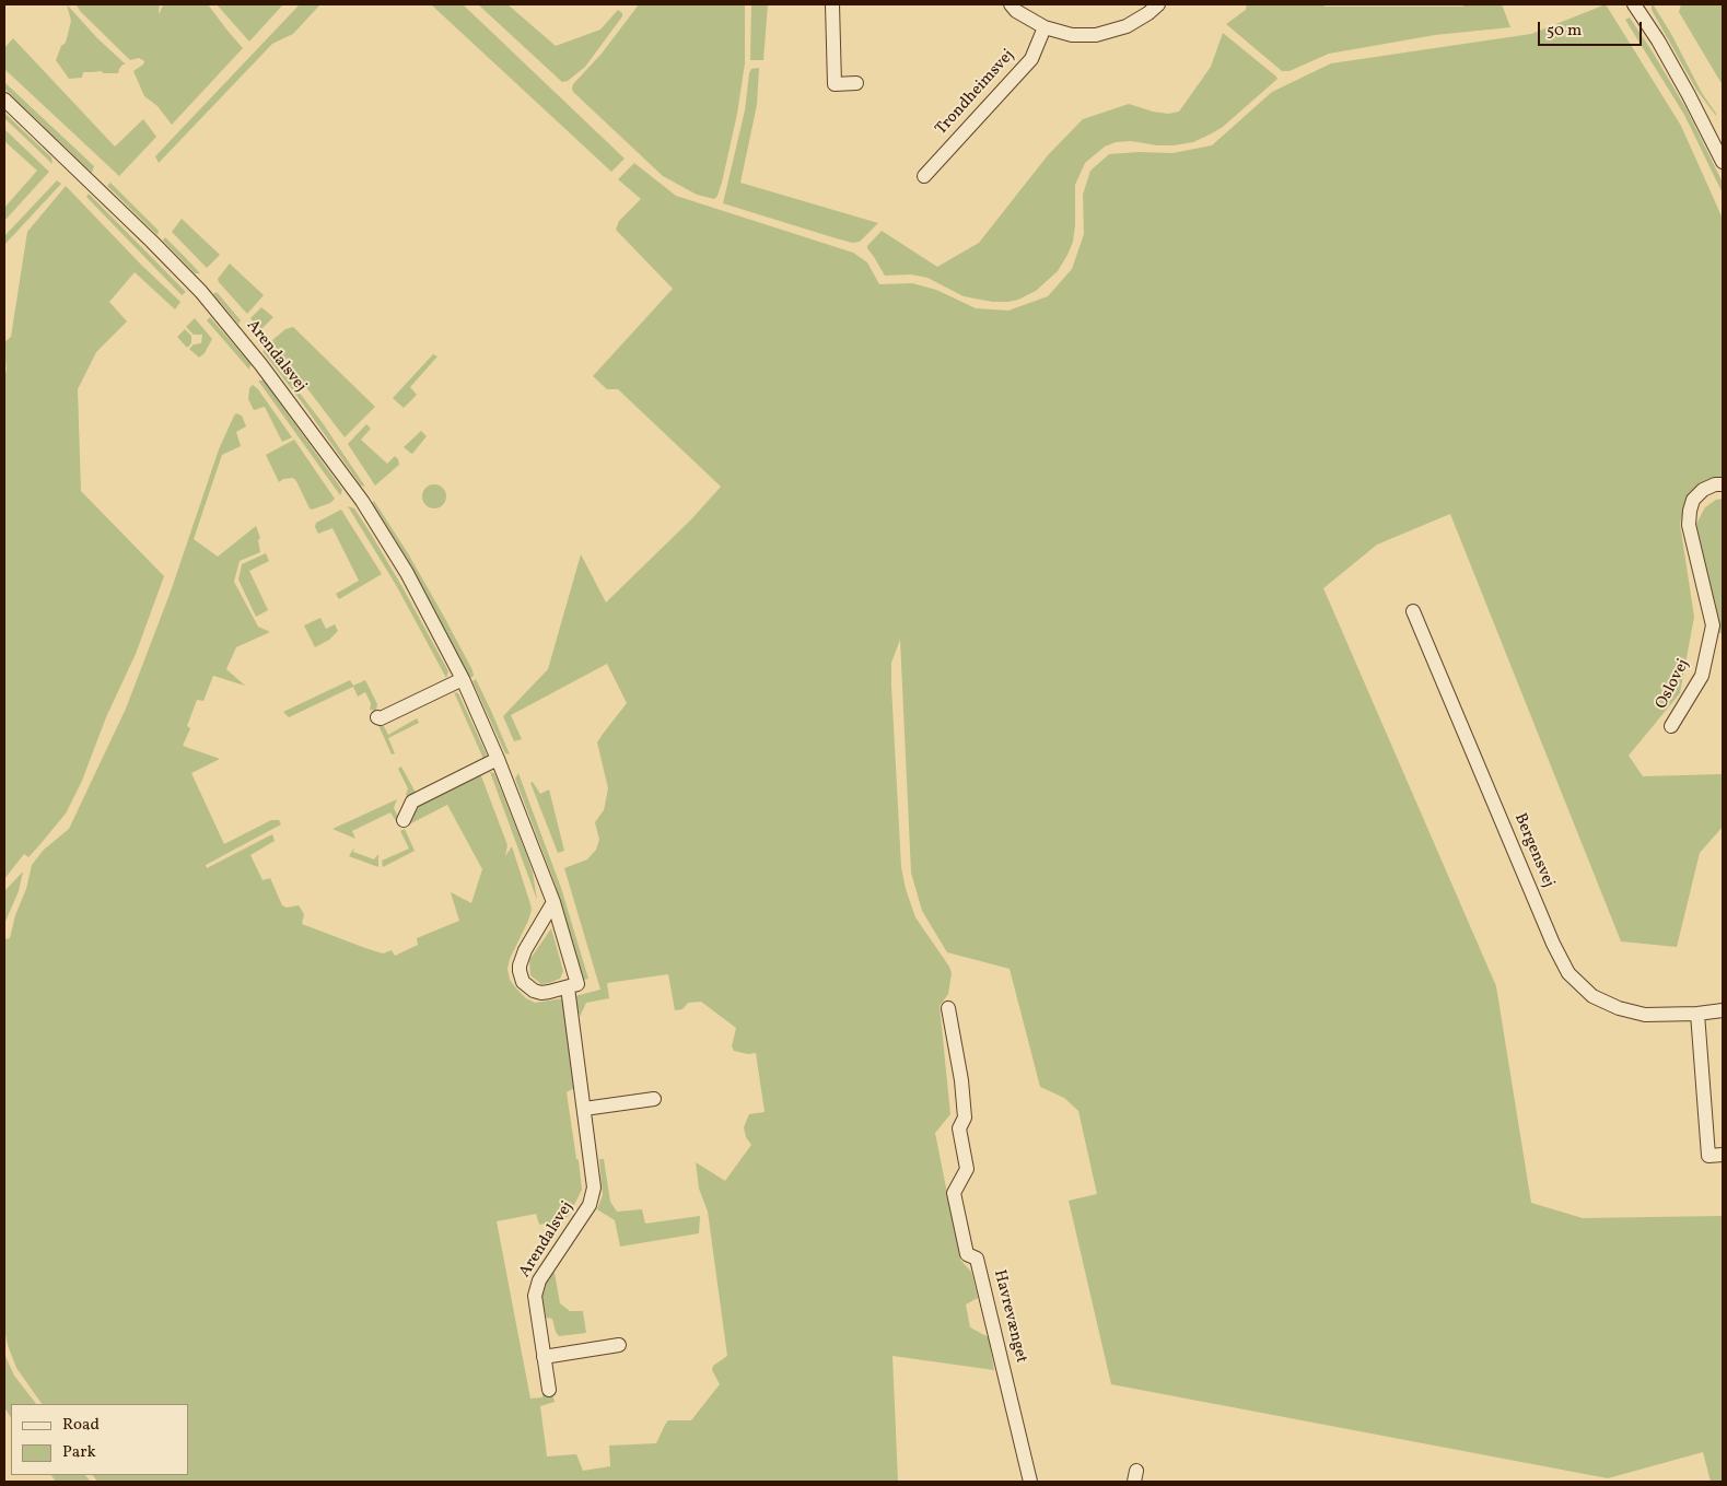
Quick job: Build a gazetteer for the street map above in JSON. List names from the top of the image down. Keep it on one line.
{"streets":{"street":["Trondheimsvej","Arendalsvej","Oslovej","Bergensvej","Havrevænget"]},"legend":["Road","Park"],"scale_bar":"50 m"}
